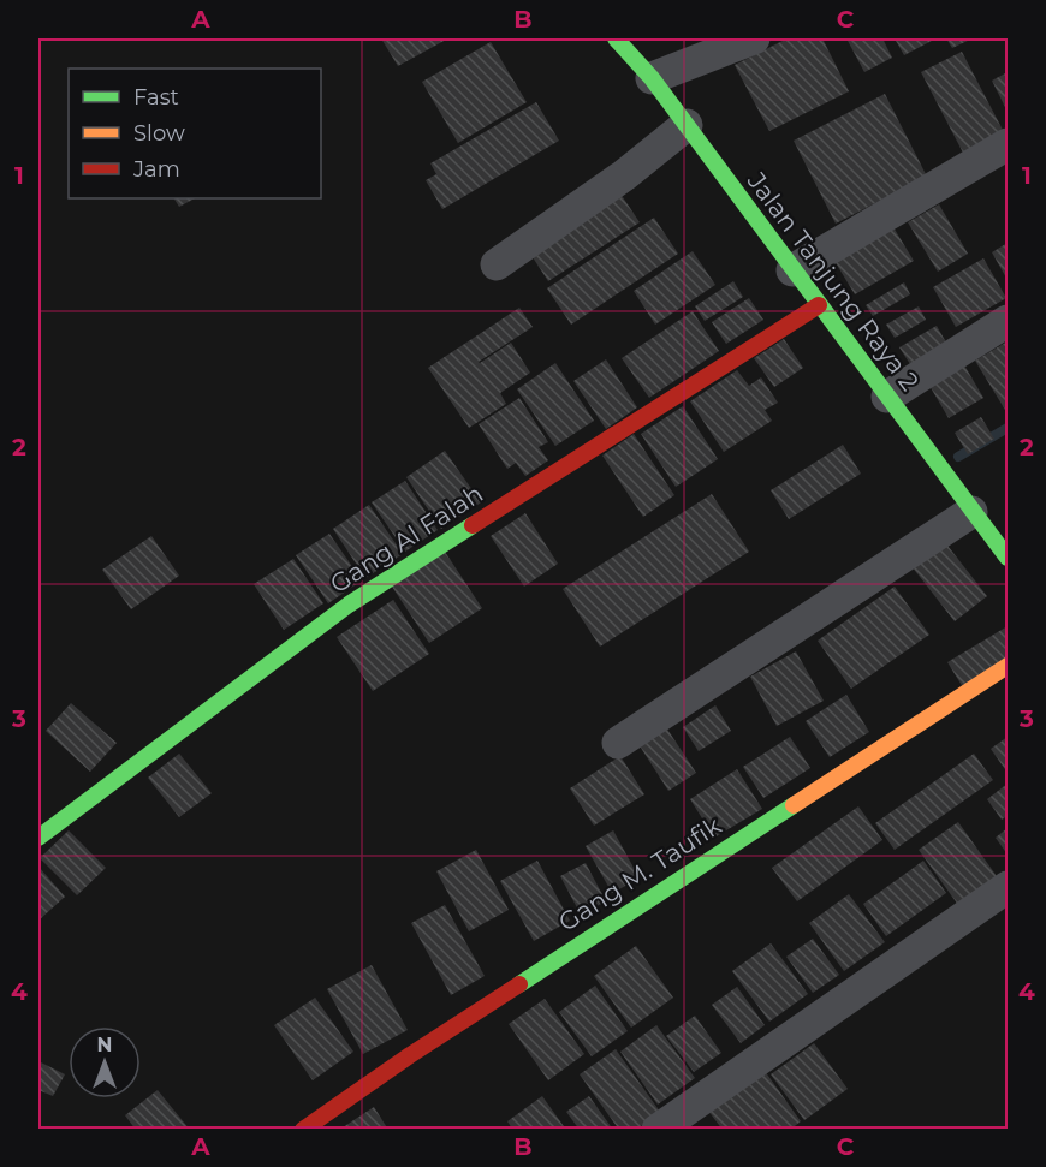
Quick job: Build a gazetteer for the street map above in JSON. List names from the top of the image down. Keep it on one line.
{"streets":{"street":["Jalan Tanjung Raya 2","Gang Al Falah","Gang M. Taufik"]},"crossings":[["Jalan Tanjung Raya 2","Gang Al Falah"]],"legend":["Fast","Slow","Jam"],"north":"top","grid":{"columns":["A","B","C"],"rows":["1","2","3","4"]}}
